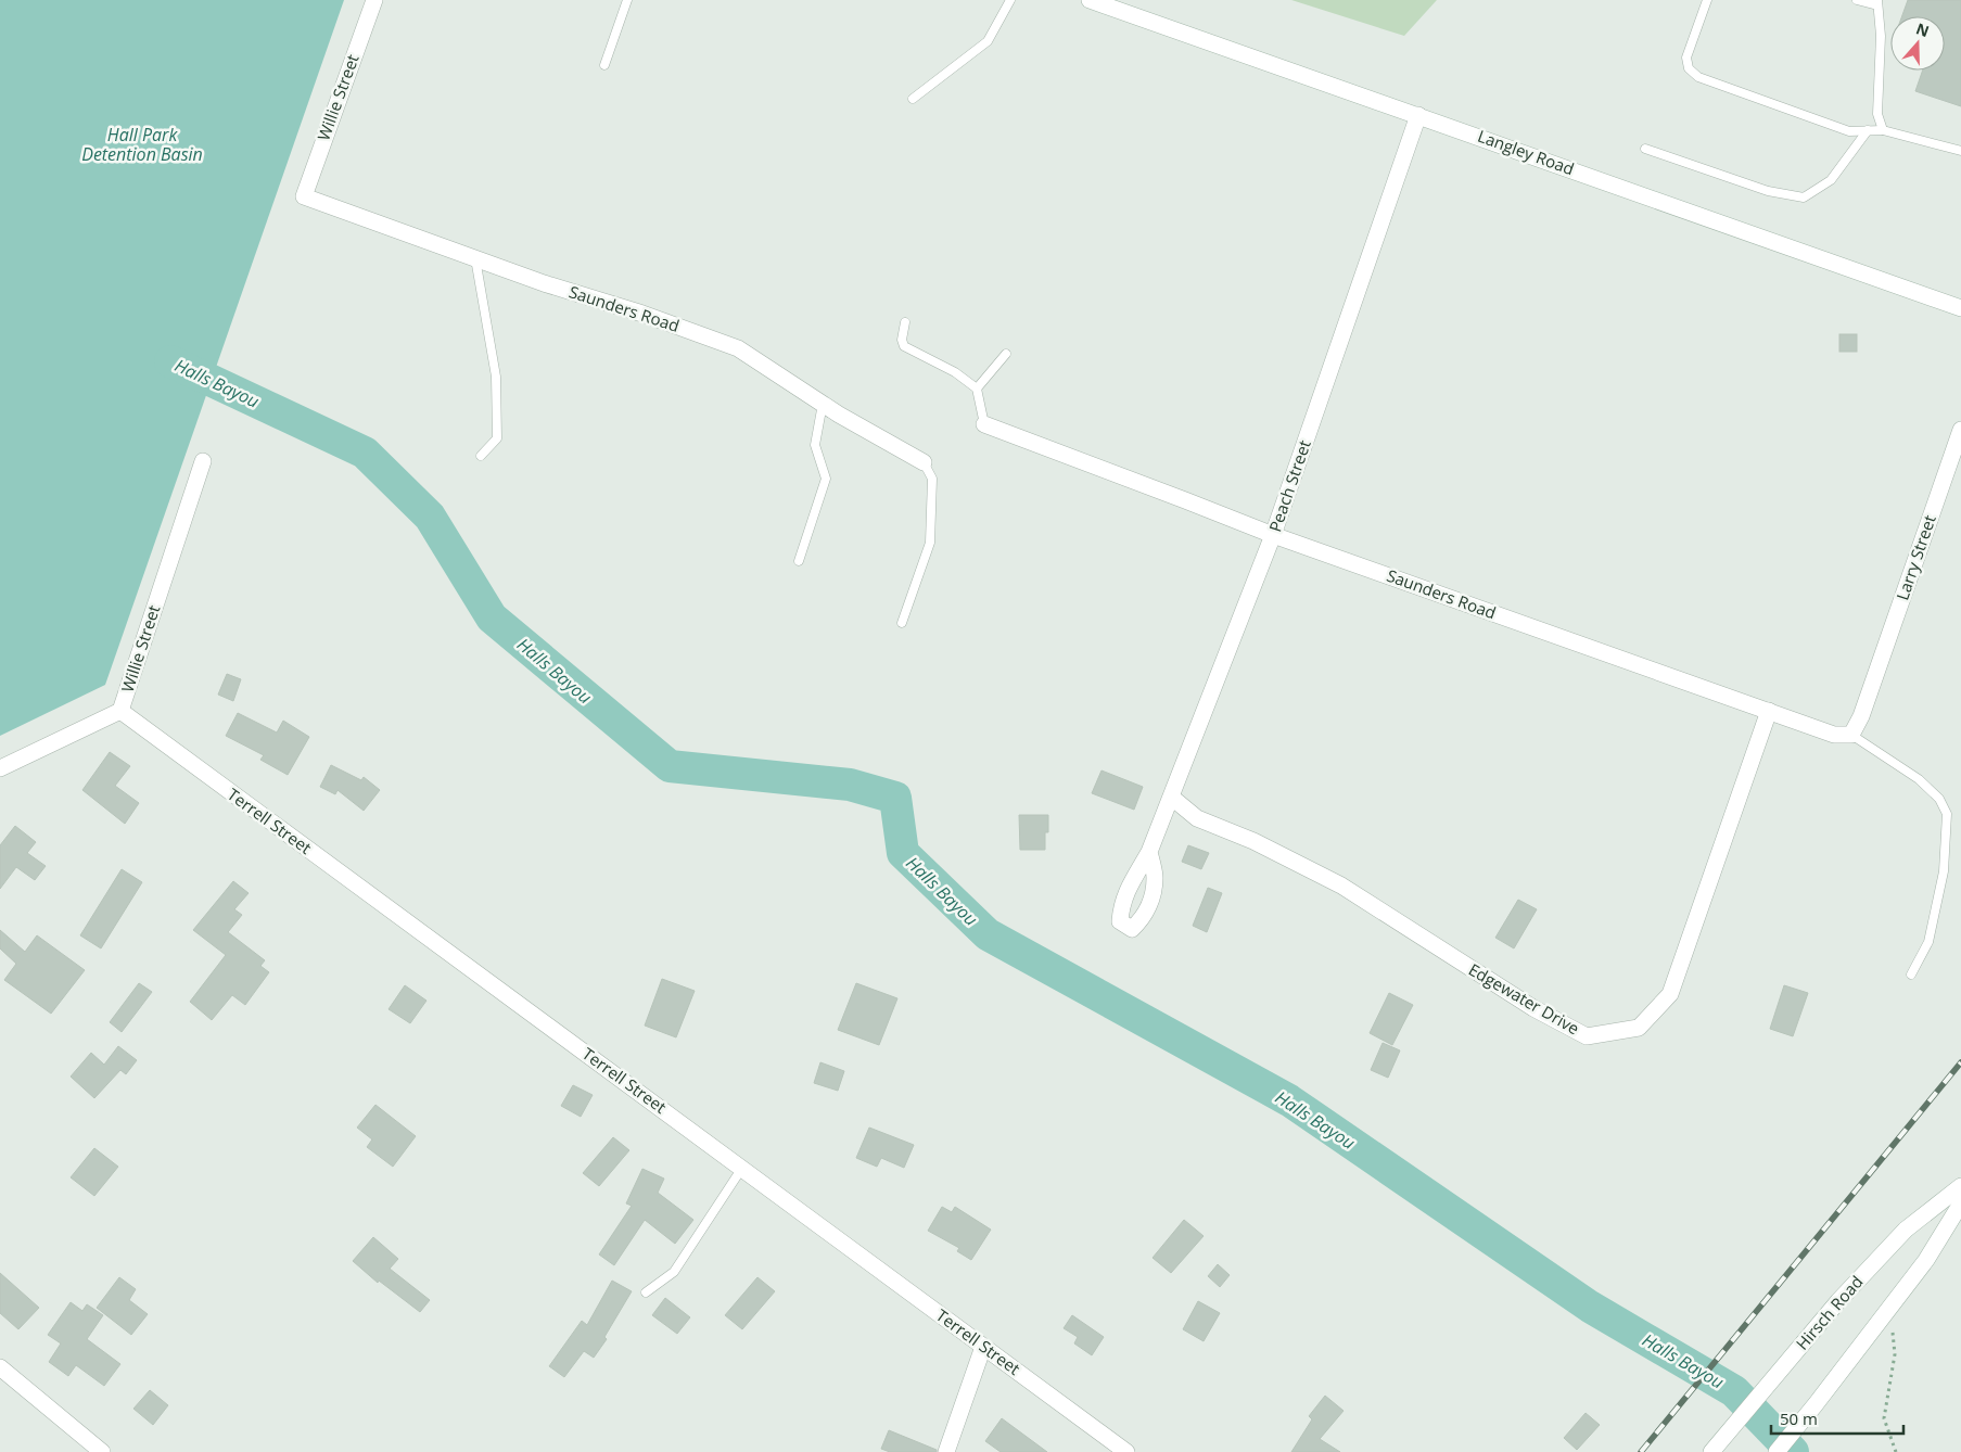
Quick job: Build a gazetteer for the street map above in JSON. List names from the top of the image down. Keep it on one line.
{"streets":{"street":["Willie Street","Langley Road","Saunders Road","Peach Street","Larry Street","Terrell Street","Edgewater Drive","Hirsch Road"]},"crossings":[["Willie Street","Saunders Road"],["Willie Street","Terrell Street"],["Langley Road","Peach Street"],["Saunders Road","Peach Street"],["Saunders Road","Larry Street"],["Saunders Road","Edgewater Drive"],["Peach Street","Edgewater Drive"]],"water":["Hall Park Detention Basin","Halls Bayou"],"scale_bar":"50 m","north":"top"}
